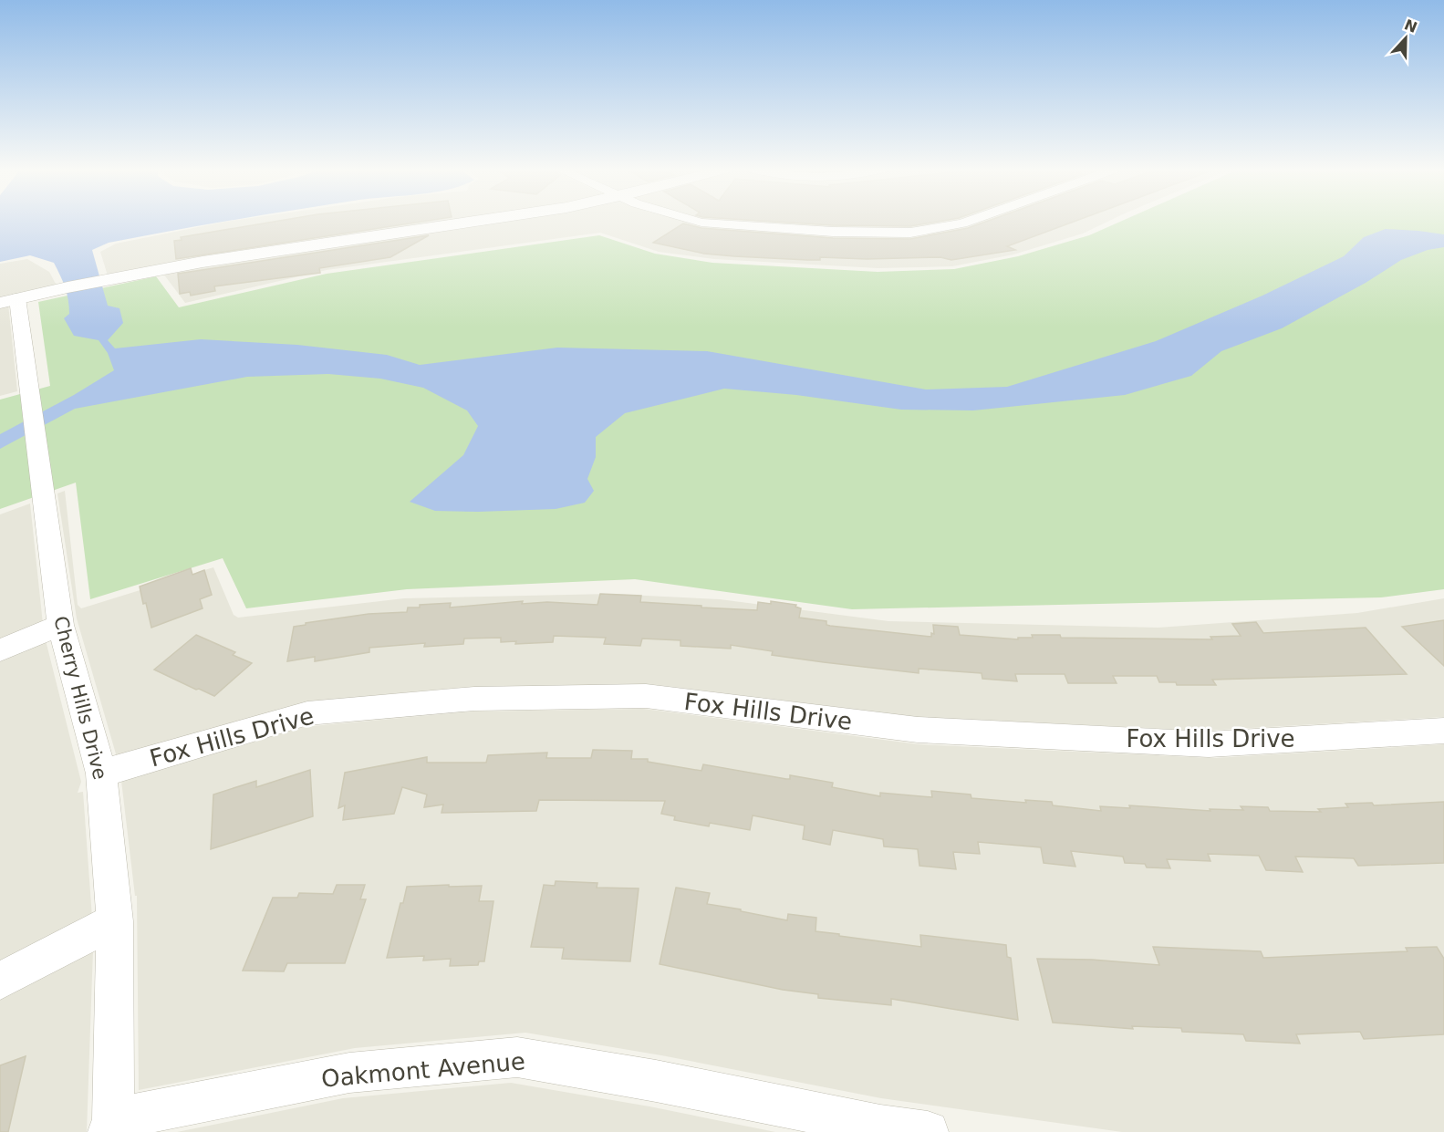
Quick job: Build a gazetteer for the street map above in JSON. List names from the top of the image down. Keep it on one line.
{"streets":{"street":["Cherry Hills Drive","Fox Hills Drive","Oakmont Avenue"]},"crossings":[["Cherry Hills Drive","Fox Hills Drive"],["Cherry Hills Drive","Oakmont Avenue"]],"north":"top"}
